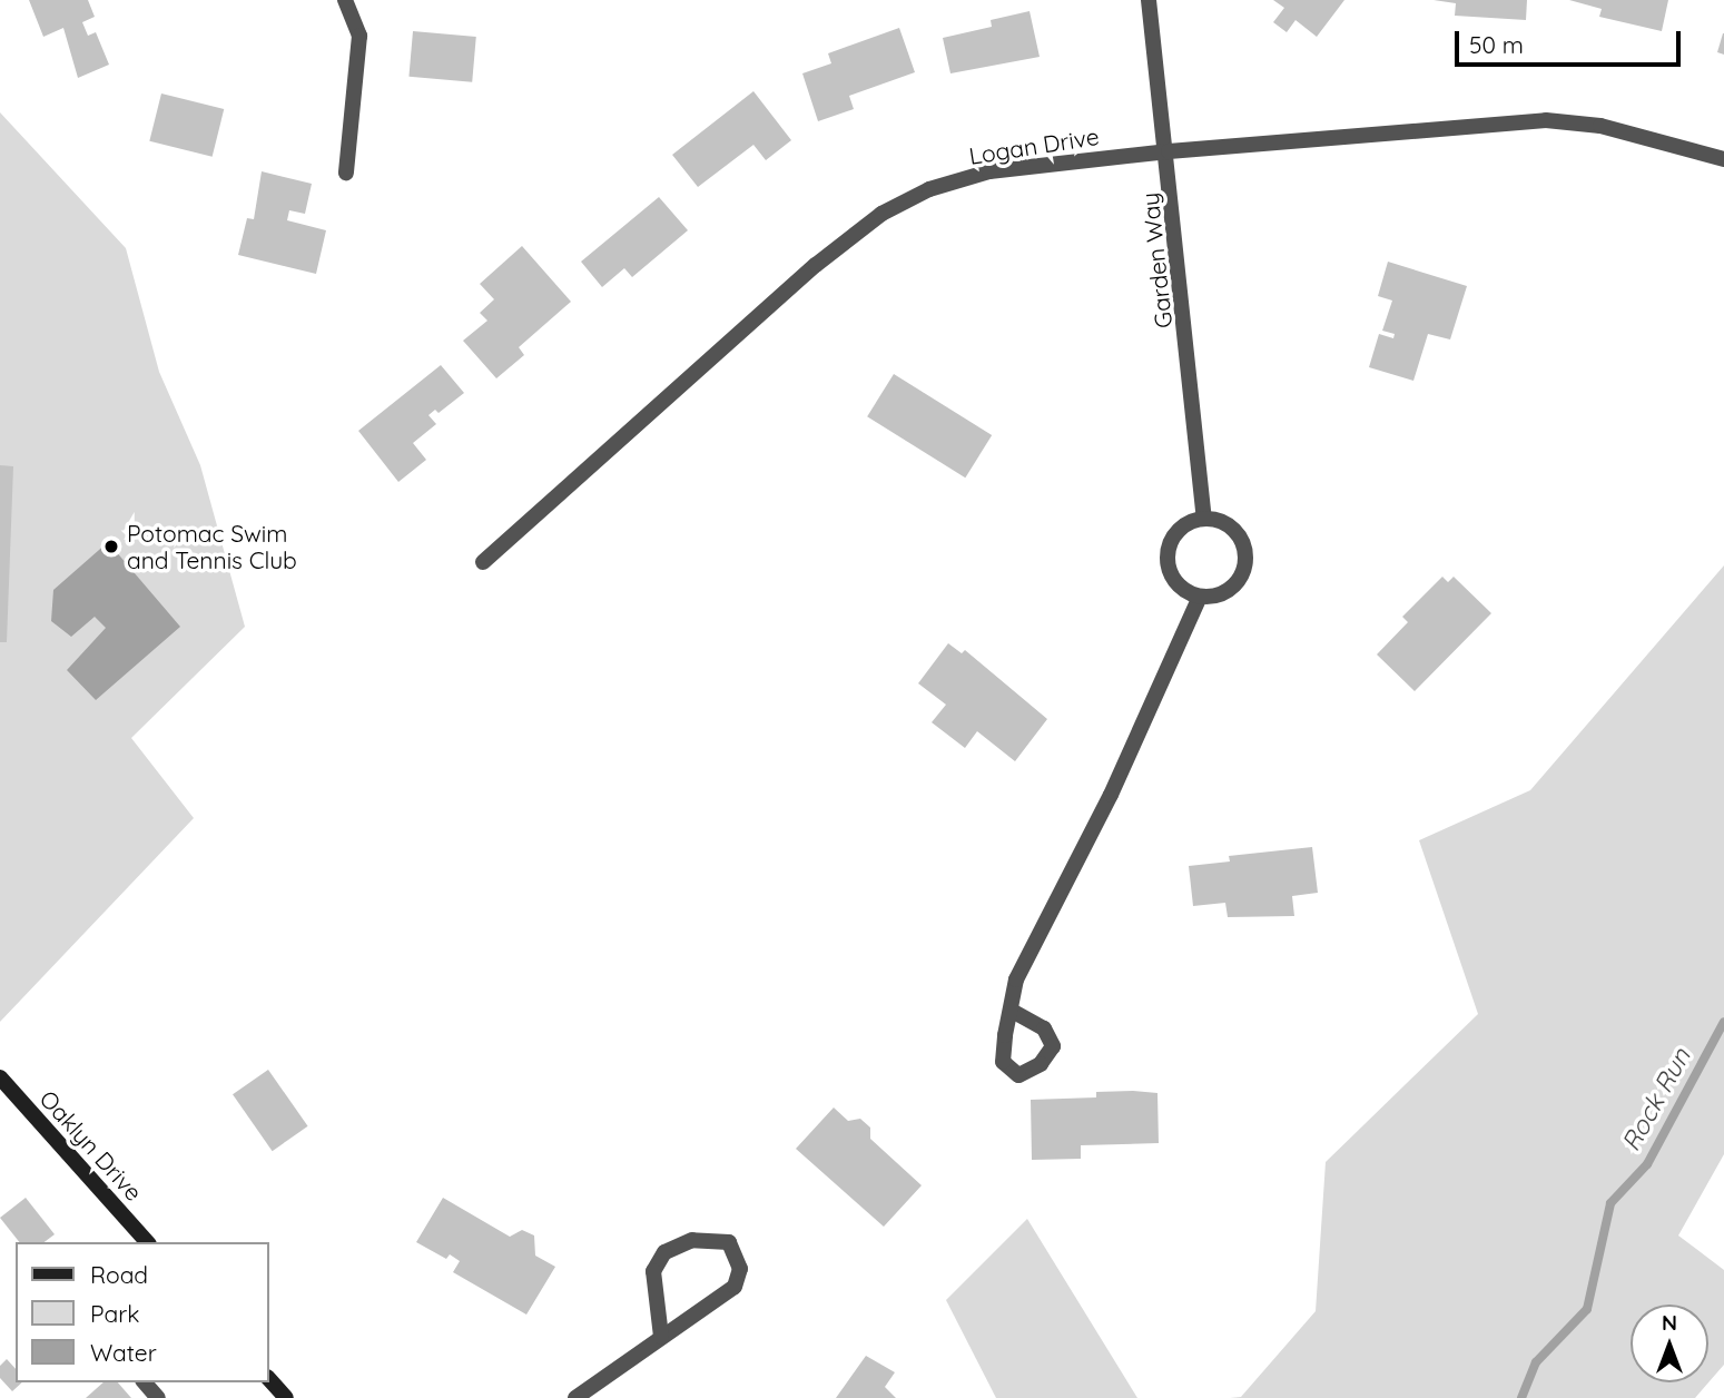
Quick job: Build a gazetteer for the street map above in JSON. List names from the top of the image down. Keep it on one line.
{"streets":{"street":["Logan Drive","Garden Way","Oaklyn Drive"]},"crossings":[["Logan Drive","Garden Way"]],"water":["Rock Run"],"places":["Potomac Swim and Tennis Club"],"legend":["Road","Park","Water"],"scale_bar":"50 m","north":"top"}
